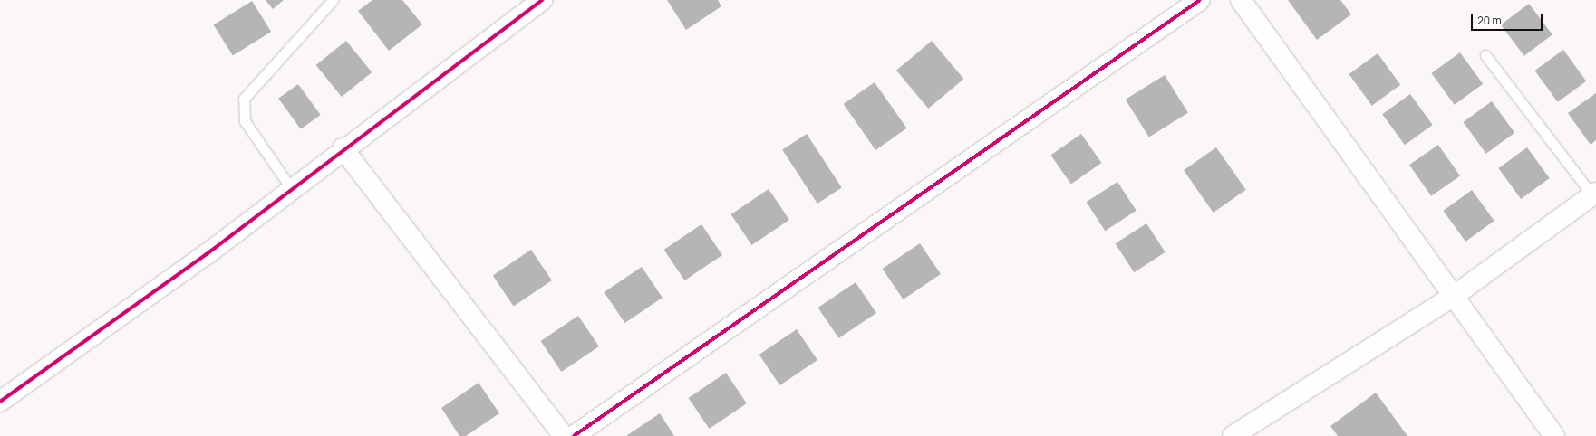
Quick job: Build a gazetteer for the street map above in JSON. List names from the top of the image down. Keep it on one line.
{"scale_bar":"20 m"}
